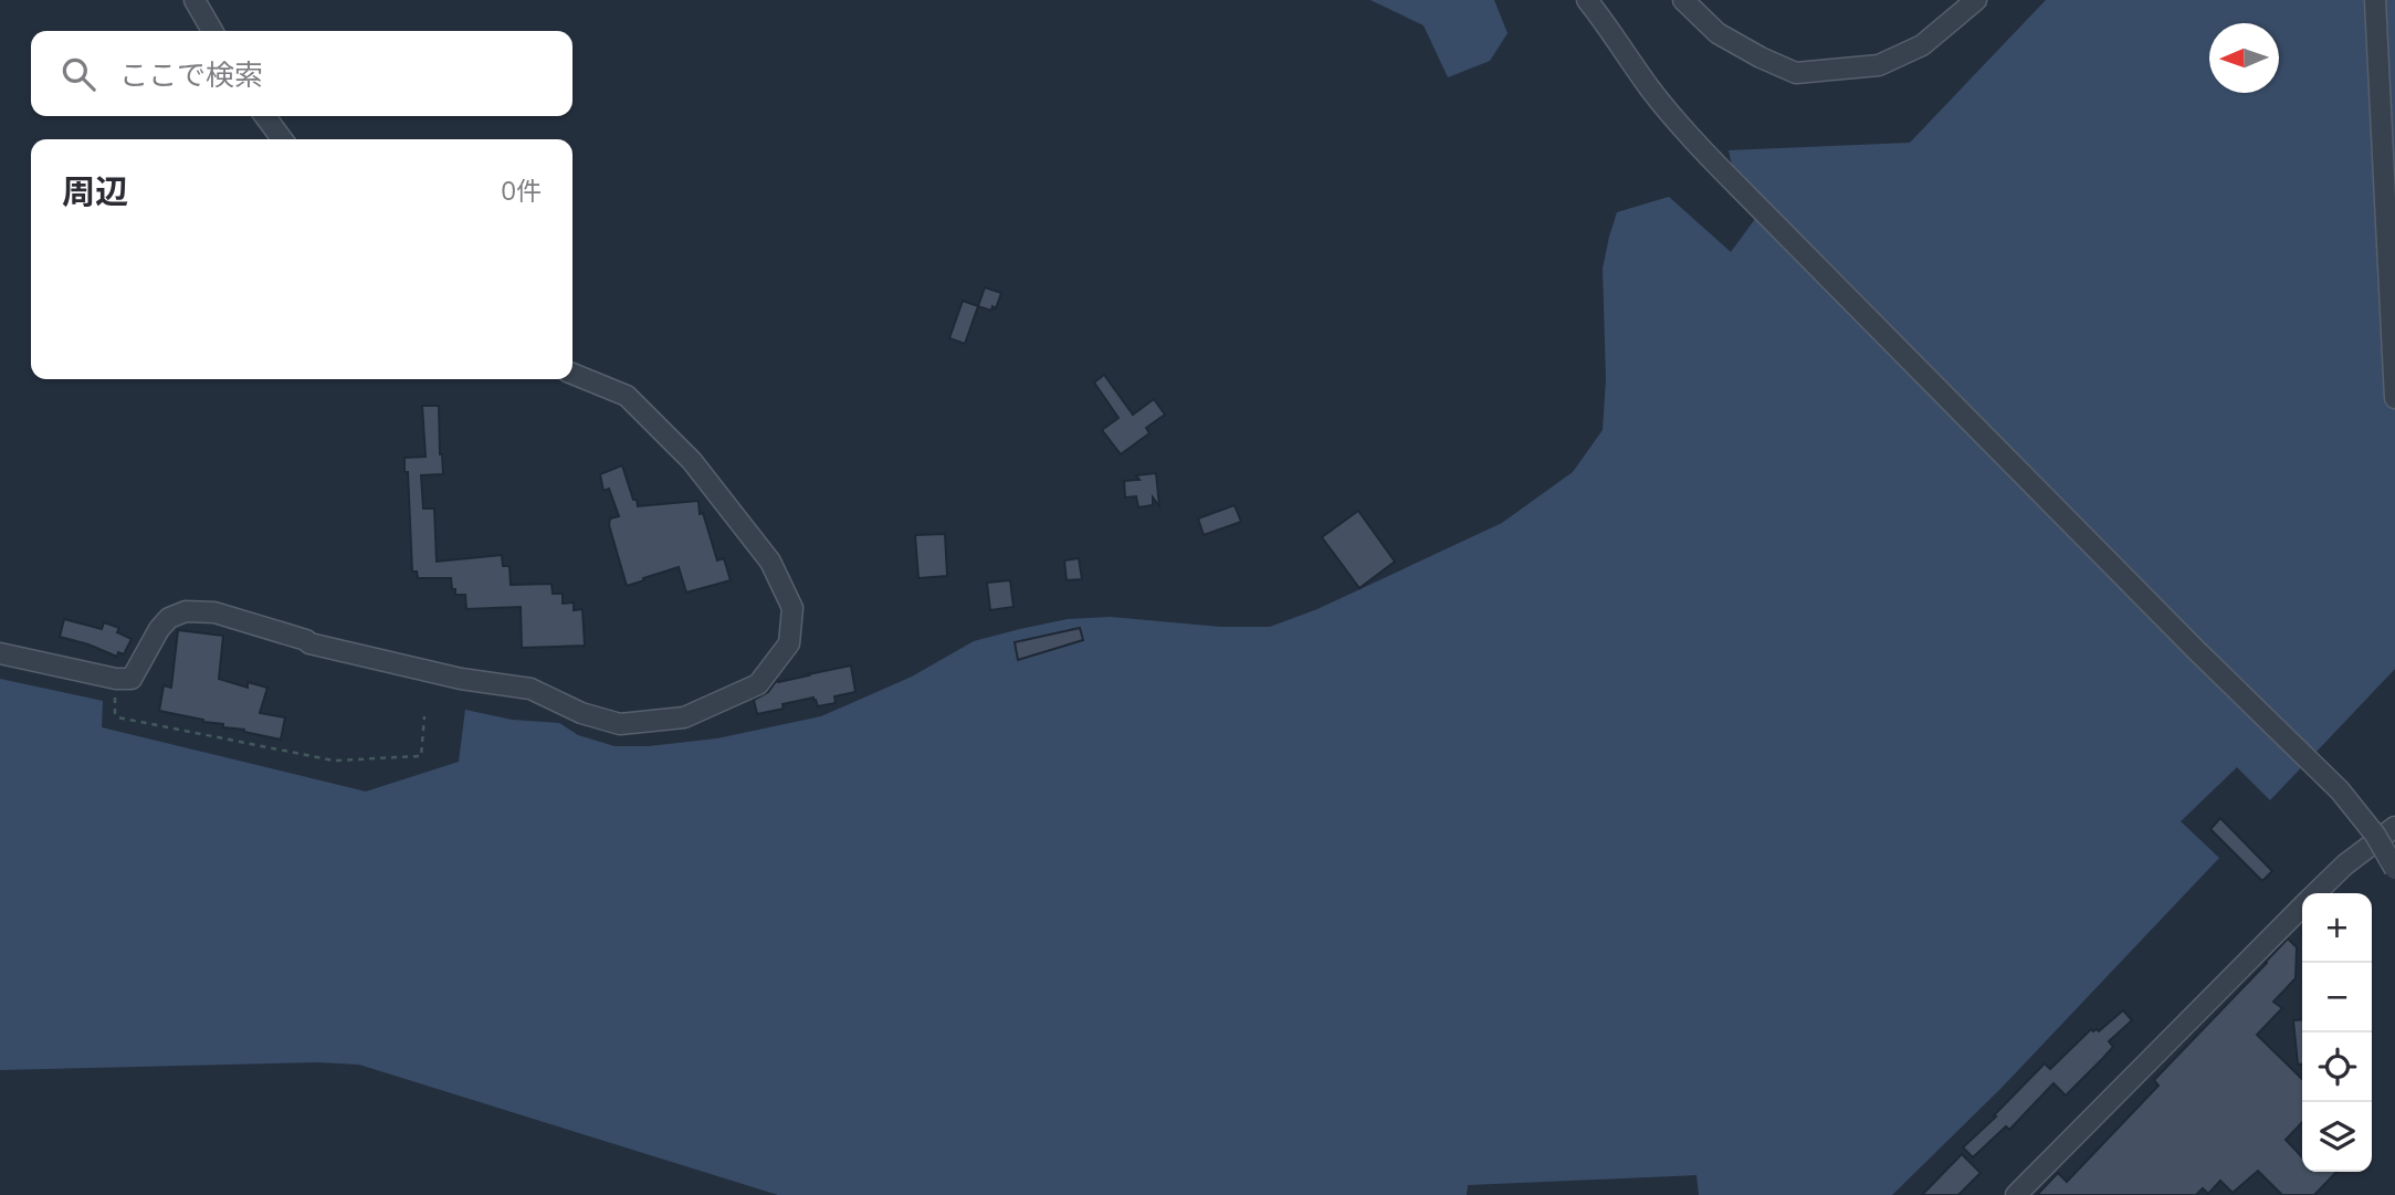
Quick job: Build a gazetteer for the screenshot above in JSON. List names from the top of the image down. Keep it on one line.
{"north":"left","page":{"search":"ここで検索","heading":["周辺","0件"],"map_buttons":["+","−"]}}
